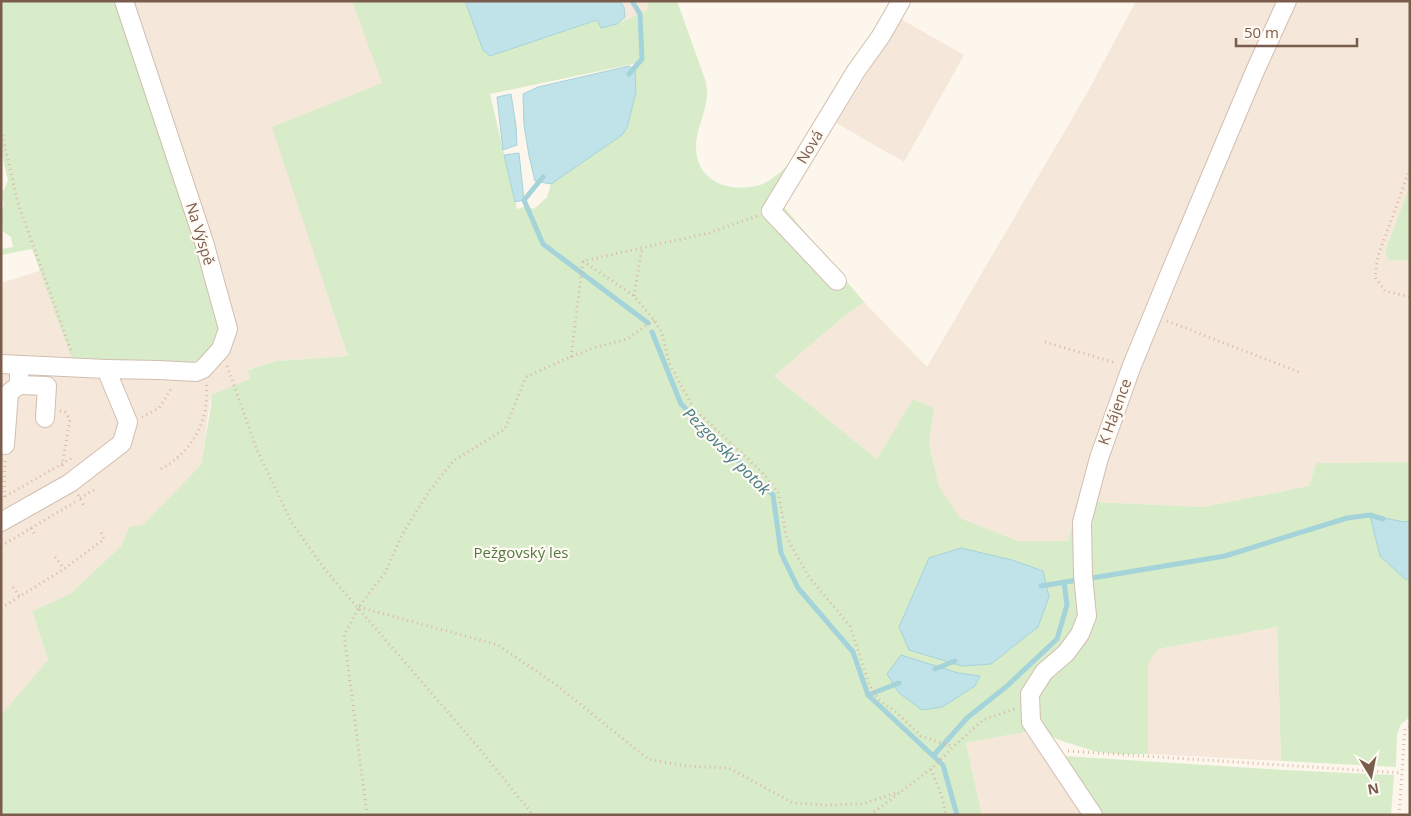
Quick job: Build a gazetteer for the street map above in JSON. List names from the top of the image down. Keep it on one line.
{"streets":{"street":["Nová","Na Výspě","K Hájence"]},"water":["Pezgovský potok"],"parks":["Pežgovský les"],"scale_bar":"50 m","north":"bottom"}
